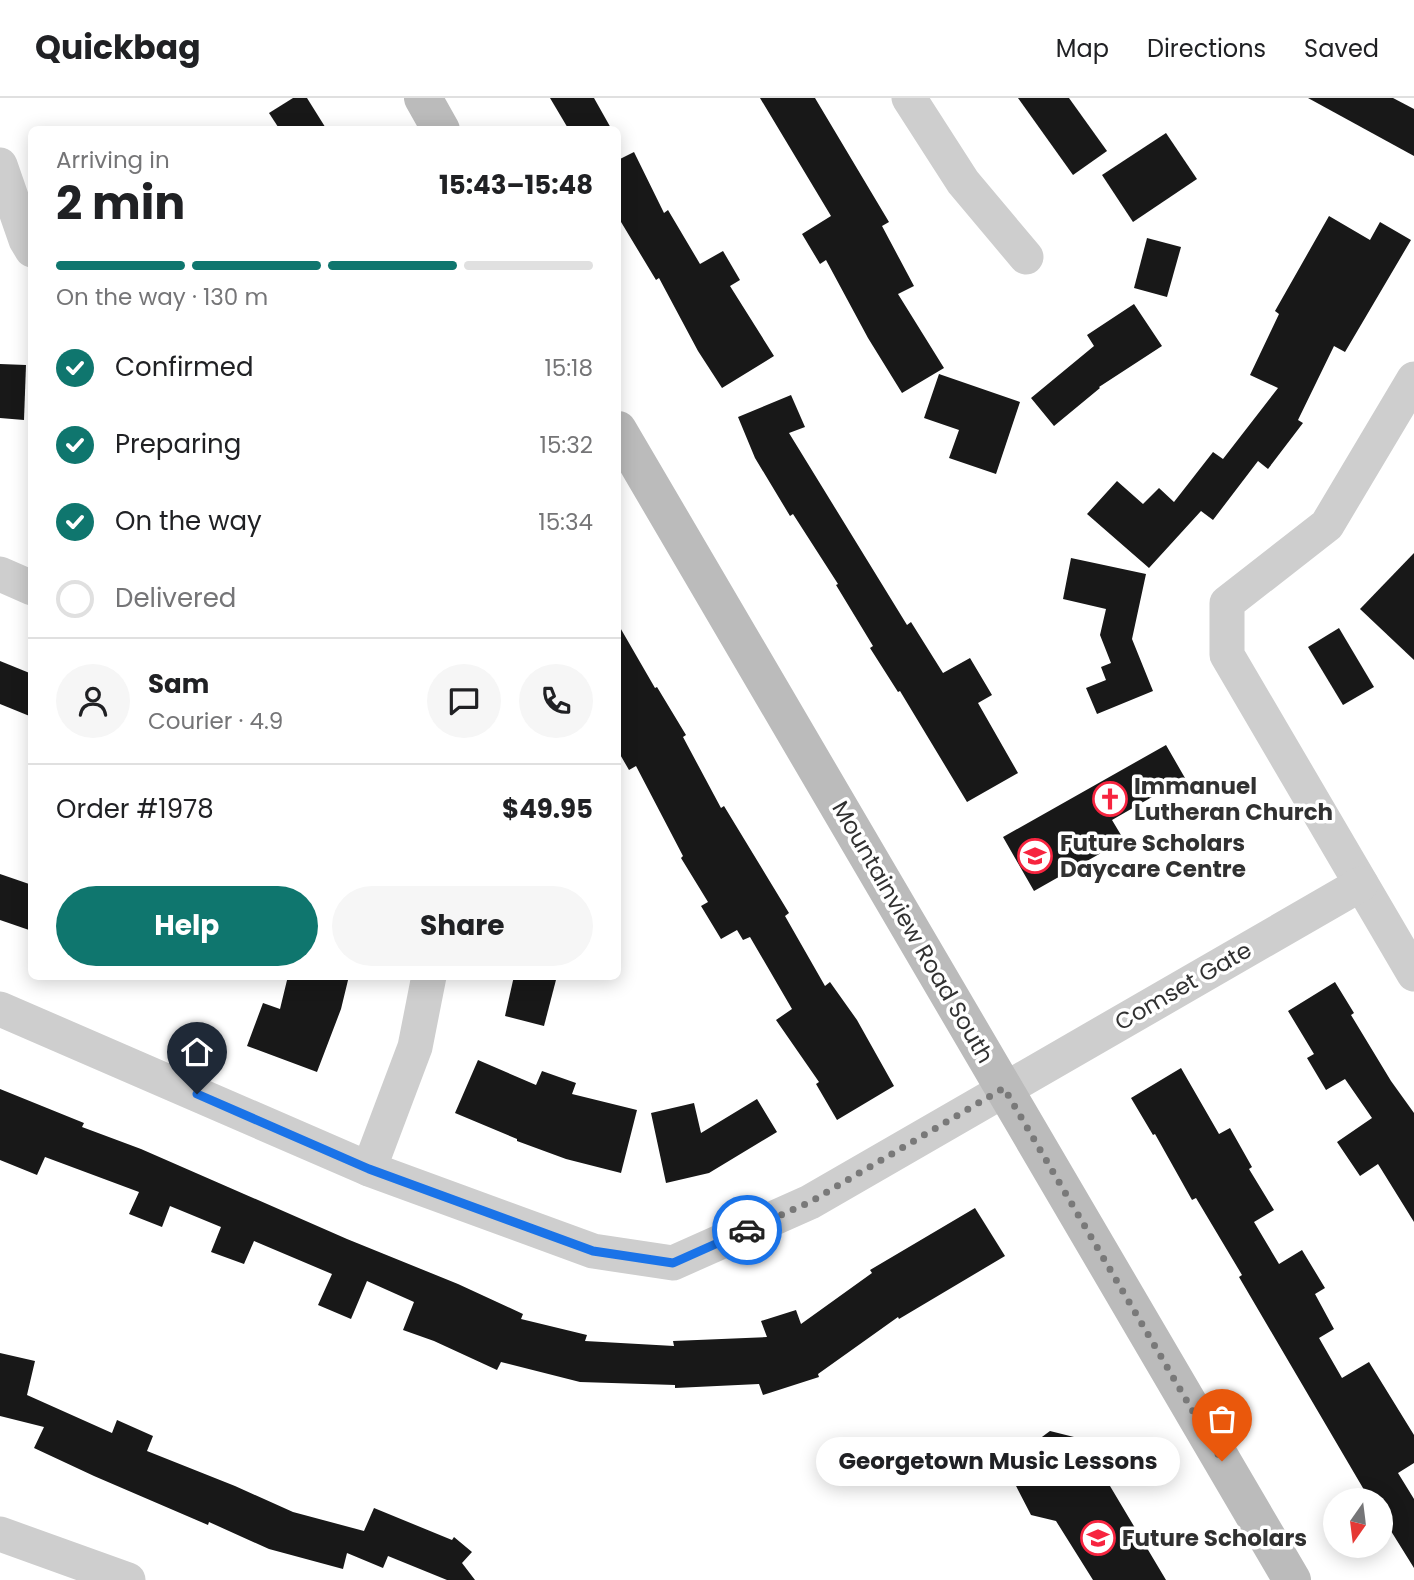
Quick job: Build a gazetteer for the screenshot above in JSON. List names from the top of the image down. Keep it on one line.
{"streets":{"main road":["Mountainview Road South"],"street":["Comset Gate"]},"crossings":[["Mountainview Road South","Comset Gate"]],"places":{"church":["Immanuel Lutheran Church"],"school or university":["Future Scholars Daycare Centre","Future Scholars"],"other":["Georgetown Music Lessons"]},"north":"bottom","page":{"header":"Quickbag","nav":["Map","Directions","Saved"],"heading":["2 min","Arriving in","15:43–15:48"],"panel":["Sam","Courier · 4.9","Order #1978","$49.95"],"bar":"On the way · 130 m","list":[["Confirmed","15:18"],["Preparing","15:32"],["On the way","15:34"],"Delivered"],"buttons":["Help","Share"],"bubble":"Georgetown Music Lessons"}}
